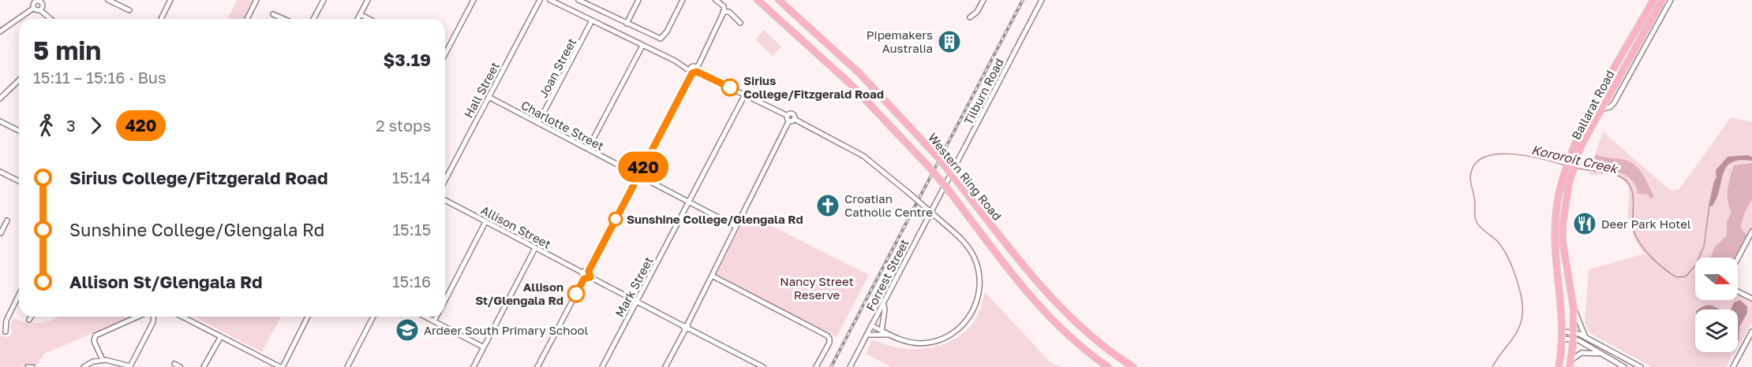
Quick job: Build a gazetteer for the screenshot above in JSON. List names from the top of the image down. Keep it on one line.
{"streets":{"highway":["Ballarat Road","Western Ring Road"],"street":["Joan Street","Hall Street","Tilburn Road","Charlotte Street","Allison Street","Forrest Street","Mark Street"]},"crossings":[["Joan Street","Charlotte Street"],["Hall Street","Charlotte Street"],["Tilburn Road","Forrest Street"],["Charlotte Street","Mark Street"]],"water":["Kororoit Creek"],"parks":["Nancy Street Reserve"],"places":{"building":["Pipemakers Australia"],"other":["Sirius College/Fitzgerald Road","Sunshine College/Glengala Rd","Allison St/Glengala Rd"],"church":["Croatian Catholic Centre"],"restaurant":["Deer Park Hotel"],"school or university":["Ardeer South Primary School"]},"lines":["bus line 420"],"north":"right","page":{"on_map":"420","heading":["5 min","15:11 – 15:16 · Bus","$3.19"],"legs":["3","420","2 stops"],"list":[{"name":"Sirius College/Fitzgerald Road","value":"15:14"},{"name":"Sunshine College/Glengala Rd","value":"15:15"},{"name":"Allison St/Glengala Rd","value":"15:16"}]}}
